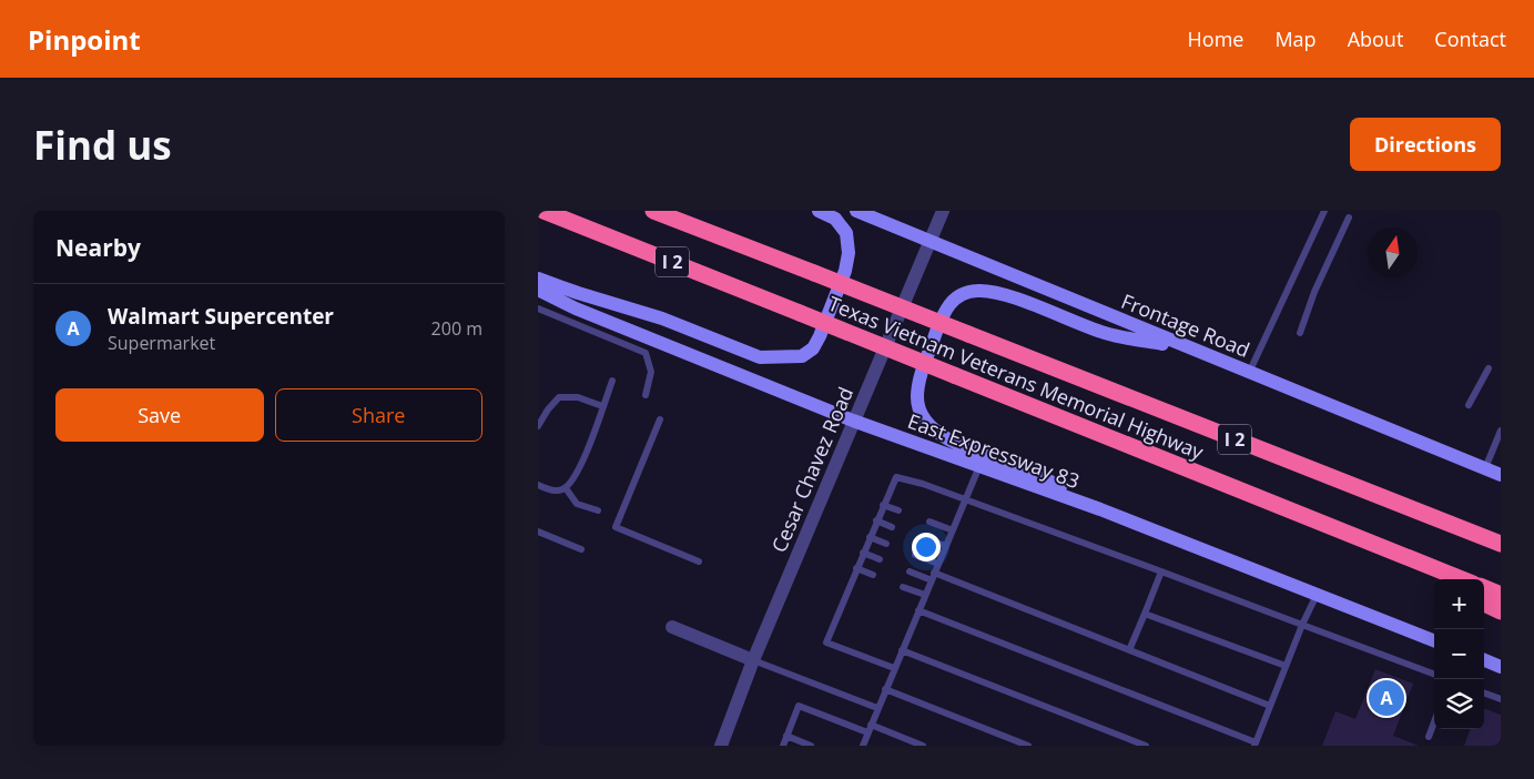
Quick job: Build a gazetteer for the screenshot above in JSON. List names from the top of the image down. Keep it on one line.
{"streets":{"highway":["I 2","Texas Vietnam Veterans Memorial Highway"],"main road":["Frontage Road","East Expressway 83"],"street":["Cesar Chavez Road"]},"crossings":[["Frontage Road","Cesar Chavez Road"],["East Expressway 83","Cesar Chavez Road"]],"north":"top","page":{"header":"Pinpoint","nav":["Home","Map","About","Contact"],"buttons":["Directions",["Save","Share"]],"title":"Find us","heading":"Nearby","list":[{"mark":"A","name":"Walmart Supercenter","note":"Supermarket","value":"200 m"}],"map_buttons":["+","−"],"pins":"A"}}
